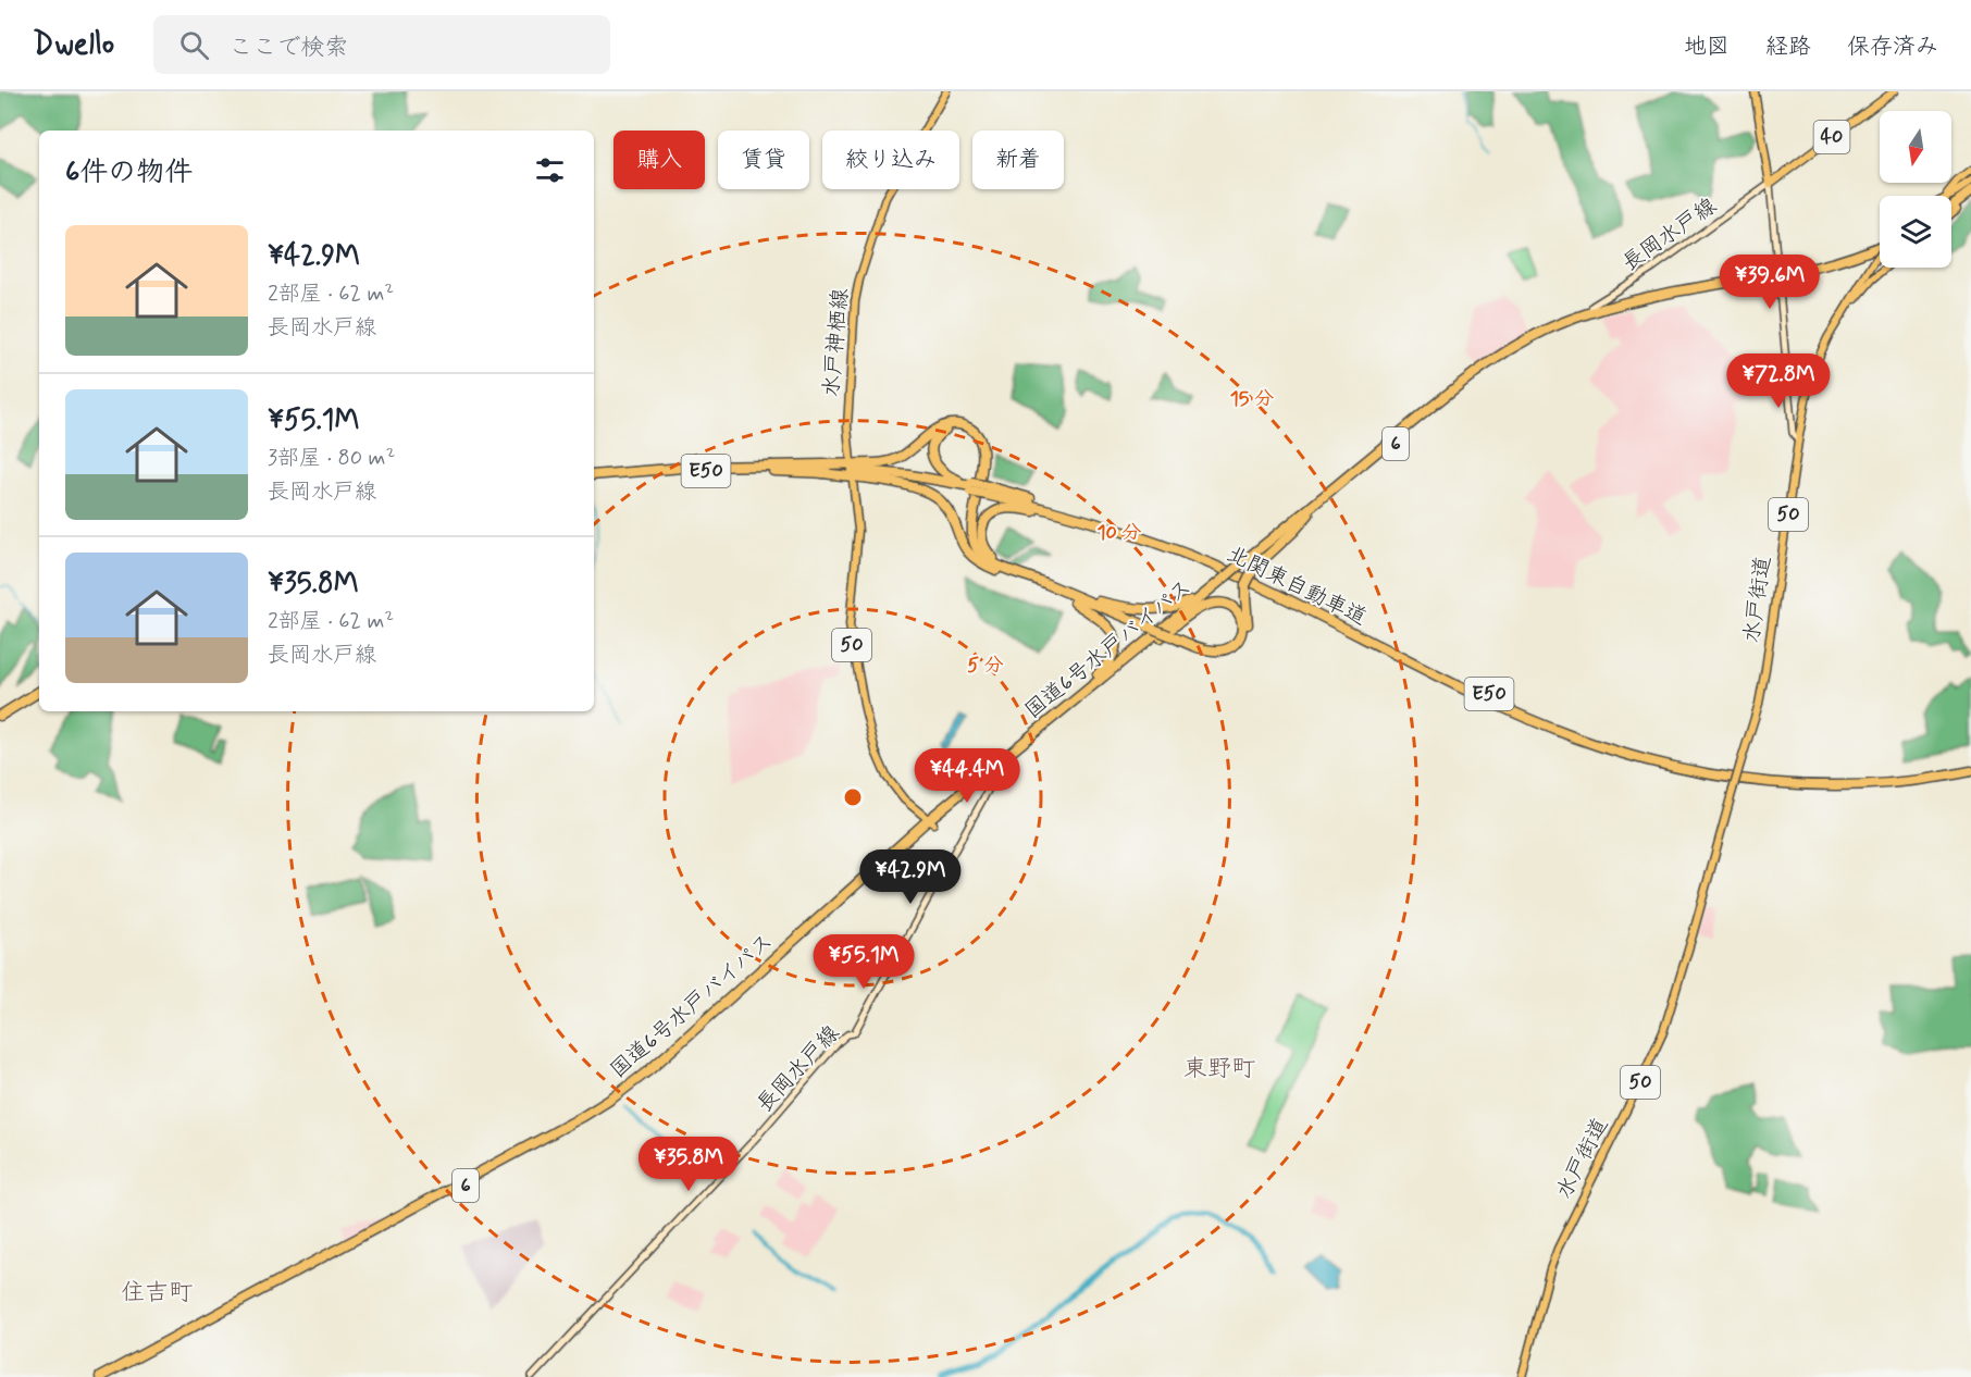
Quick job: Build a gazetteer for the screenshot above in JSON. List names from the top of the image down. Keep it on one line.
{"streets":{"highway":["6","E50","北関東自動車道","国道6号水戸バイパス"],"main road":["40","長岡水戸線","水戸神栖線","50","水戸街道"]},"crossings":[["40","長岡水戸線"],["長岡水戸線","国道6号水戸バイパス"],["50","国道6号水戸バイパス"]],"districts":["東野町","住吉町"],"north":"bottom","page":{"header":"Dwello","search":"ここで検索","nav":["地図","経路","保存済み"],"chip":["購入","賃貸","絞り込み","新着"],"heading":"6件の物件","list":[{"name":"¥42.9M","note":"2部屋 · 62 m² · 長岡水戸線"},{"name":"¥55.1M","note":"3部屋 · 80 m² · 長岡水戸線"},{"name":"¥35.8M","note":"2部屋 · 62 m² · 長岡水戸線"}],"price":["¥39.6M","¥72.8M","¥44.4M","¥42.9M","¥55.1M","¥35.8M"]},"rings":["15 分","10 分","5 分"]}
